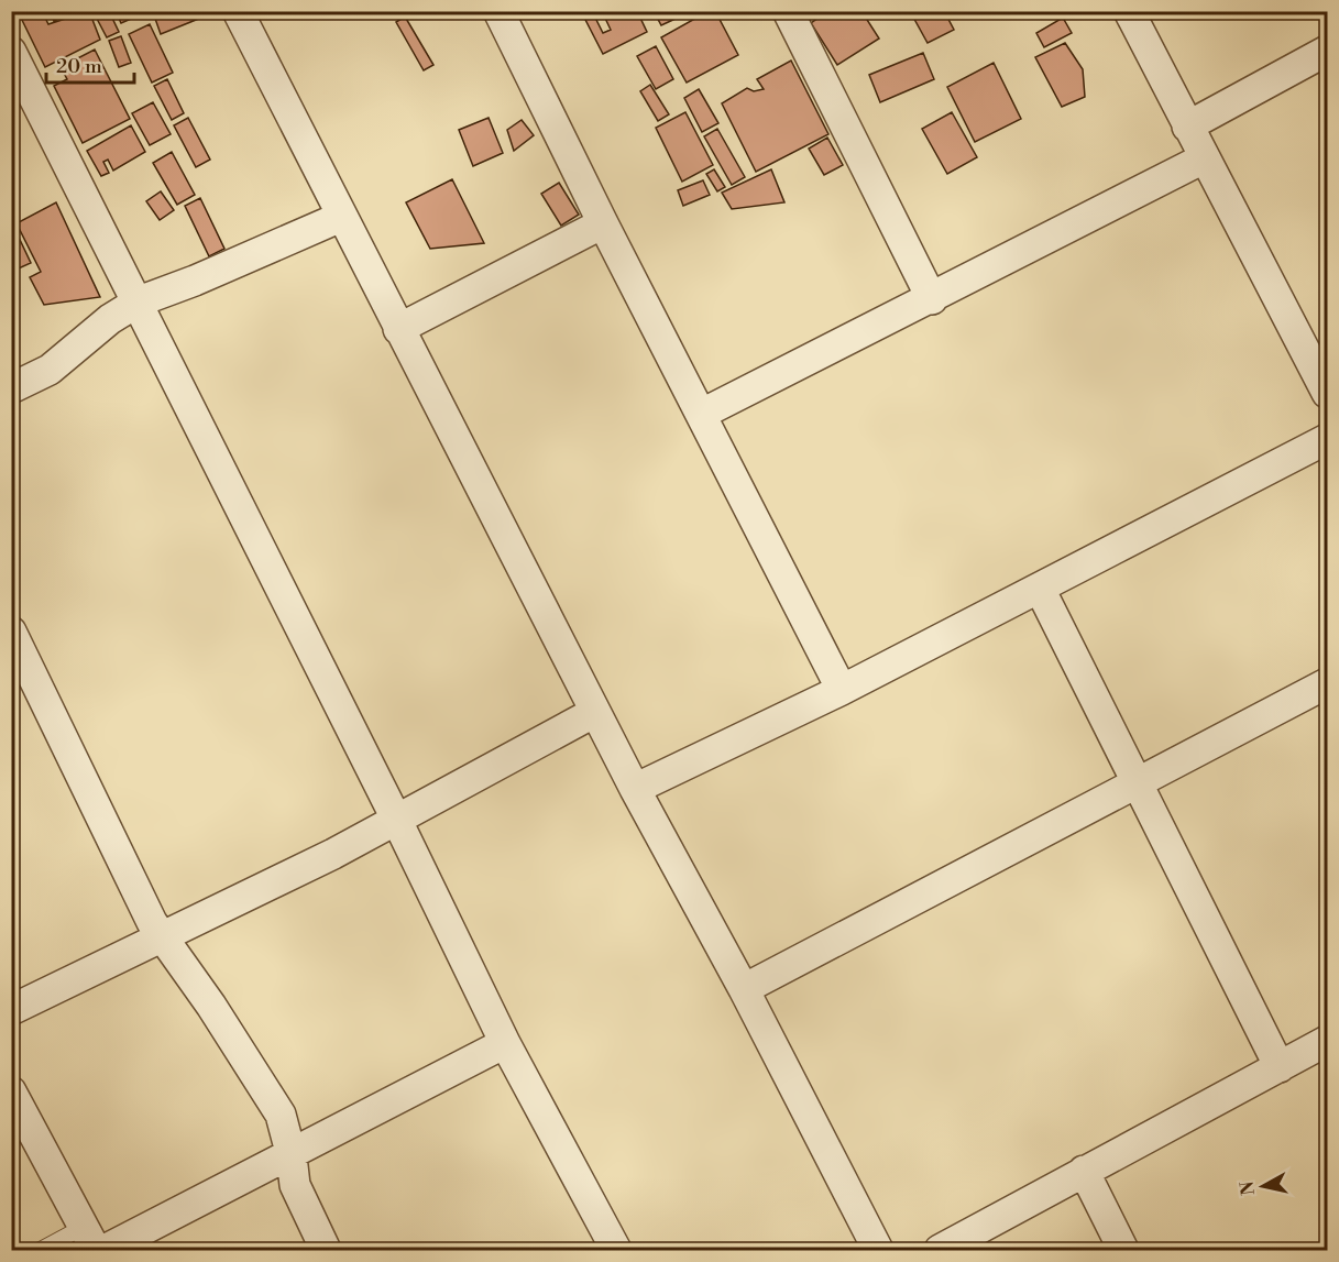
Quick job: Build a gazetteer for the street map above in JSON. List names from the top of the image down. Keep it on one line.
{"scale_bar":"20 m","north":"left"}
